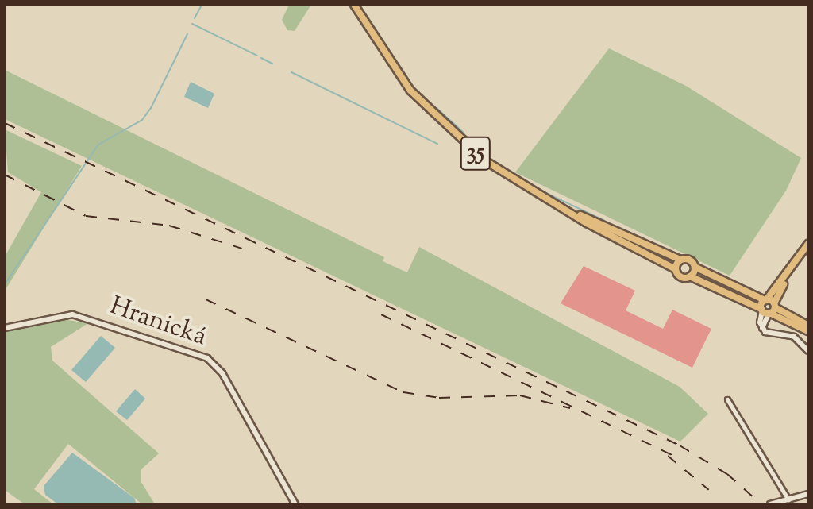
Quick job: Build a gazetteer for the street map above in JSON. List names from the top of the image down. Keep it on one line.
{"streets":{"main road":["35"],"street":["Hranická"]}}
